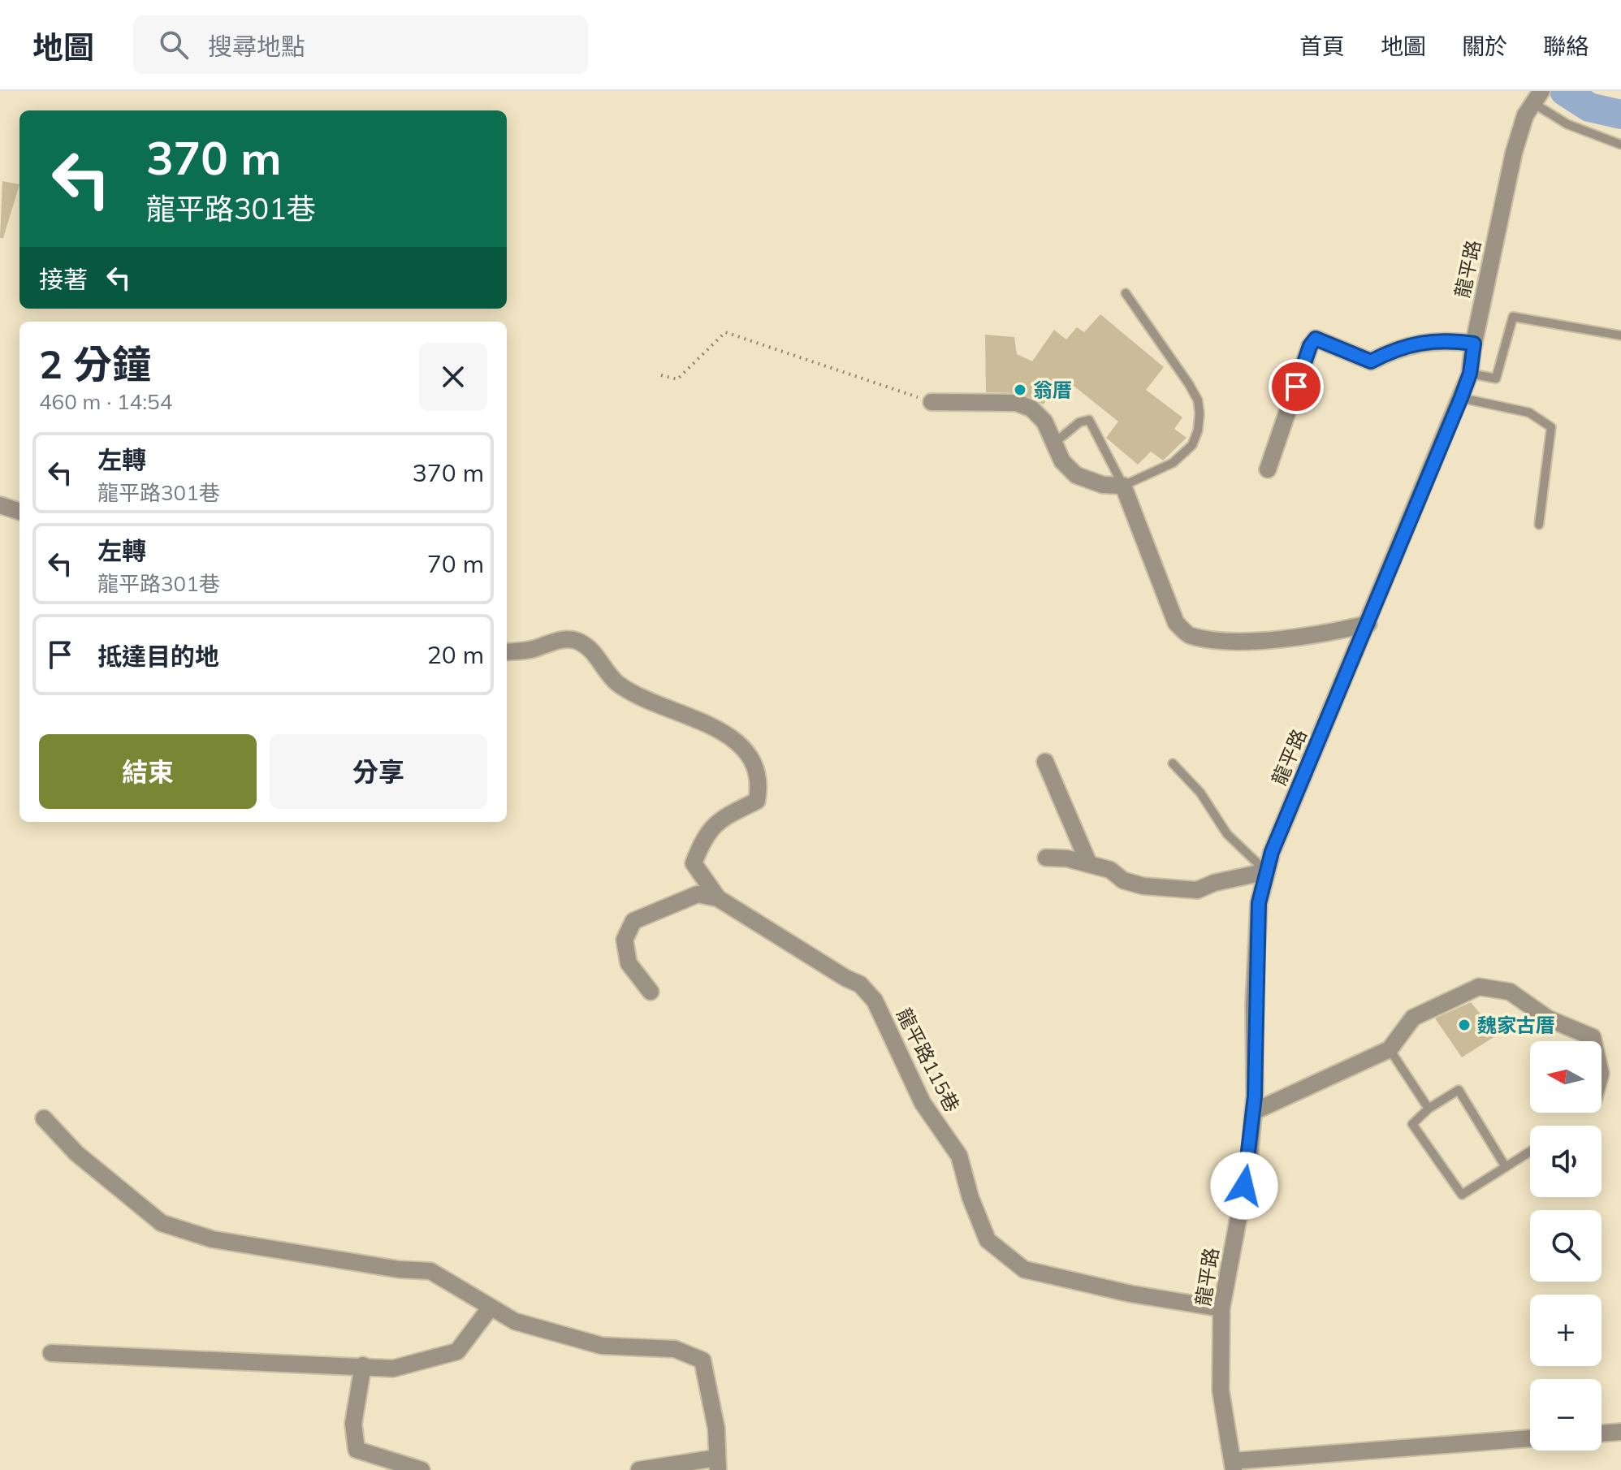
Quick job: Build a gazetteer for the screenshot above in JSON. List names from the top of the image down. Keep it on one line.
{"streets":{"street":["龍平路","龍平路115巷"]},"crossings":[["龍平路","龍平路115巷"]],"places":["翁厝","魏家古厝"],"north":"left","page":{"header":"地圖","search":"搜尋地點","nav":["首頁","地圖","關於","聯絡"],"turn":["370 m","龍平路301巷"],"then":"接著","heading":["2 分鐘","460 m · 14:54"],"list":[{"name":"左轉","note":"龍平路301巷","value":"370 m"},{"name":"左轉","note":"龍平路301巷","value":"70 m"},{"name":"抵達目的地","value":"20 m"}],"buttons":["結束","分享"],"map_buttons":["+","−"]}}
